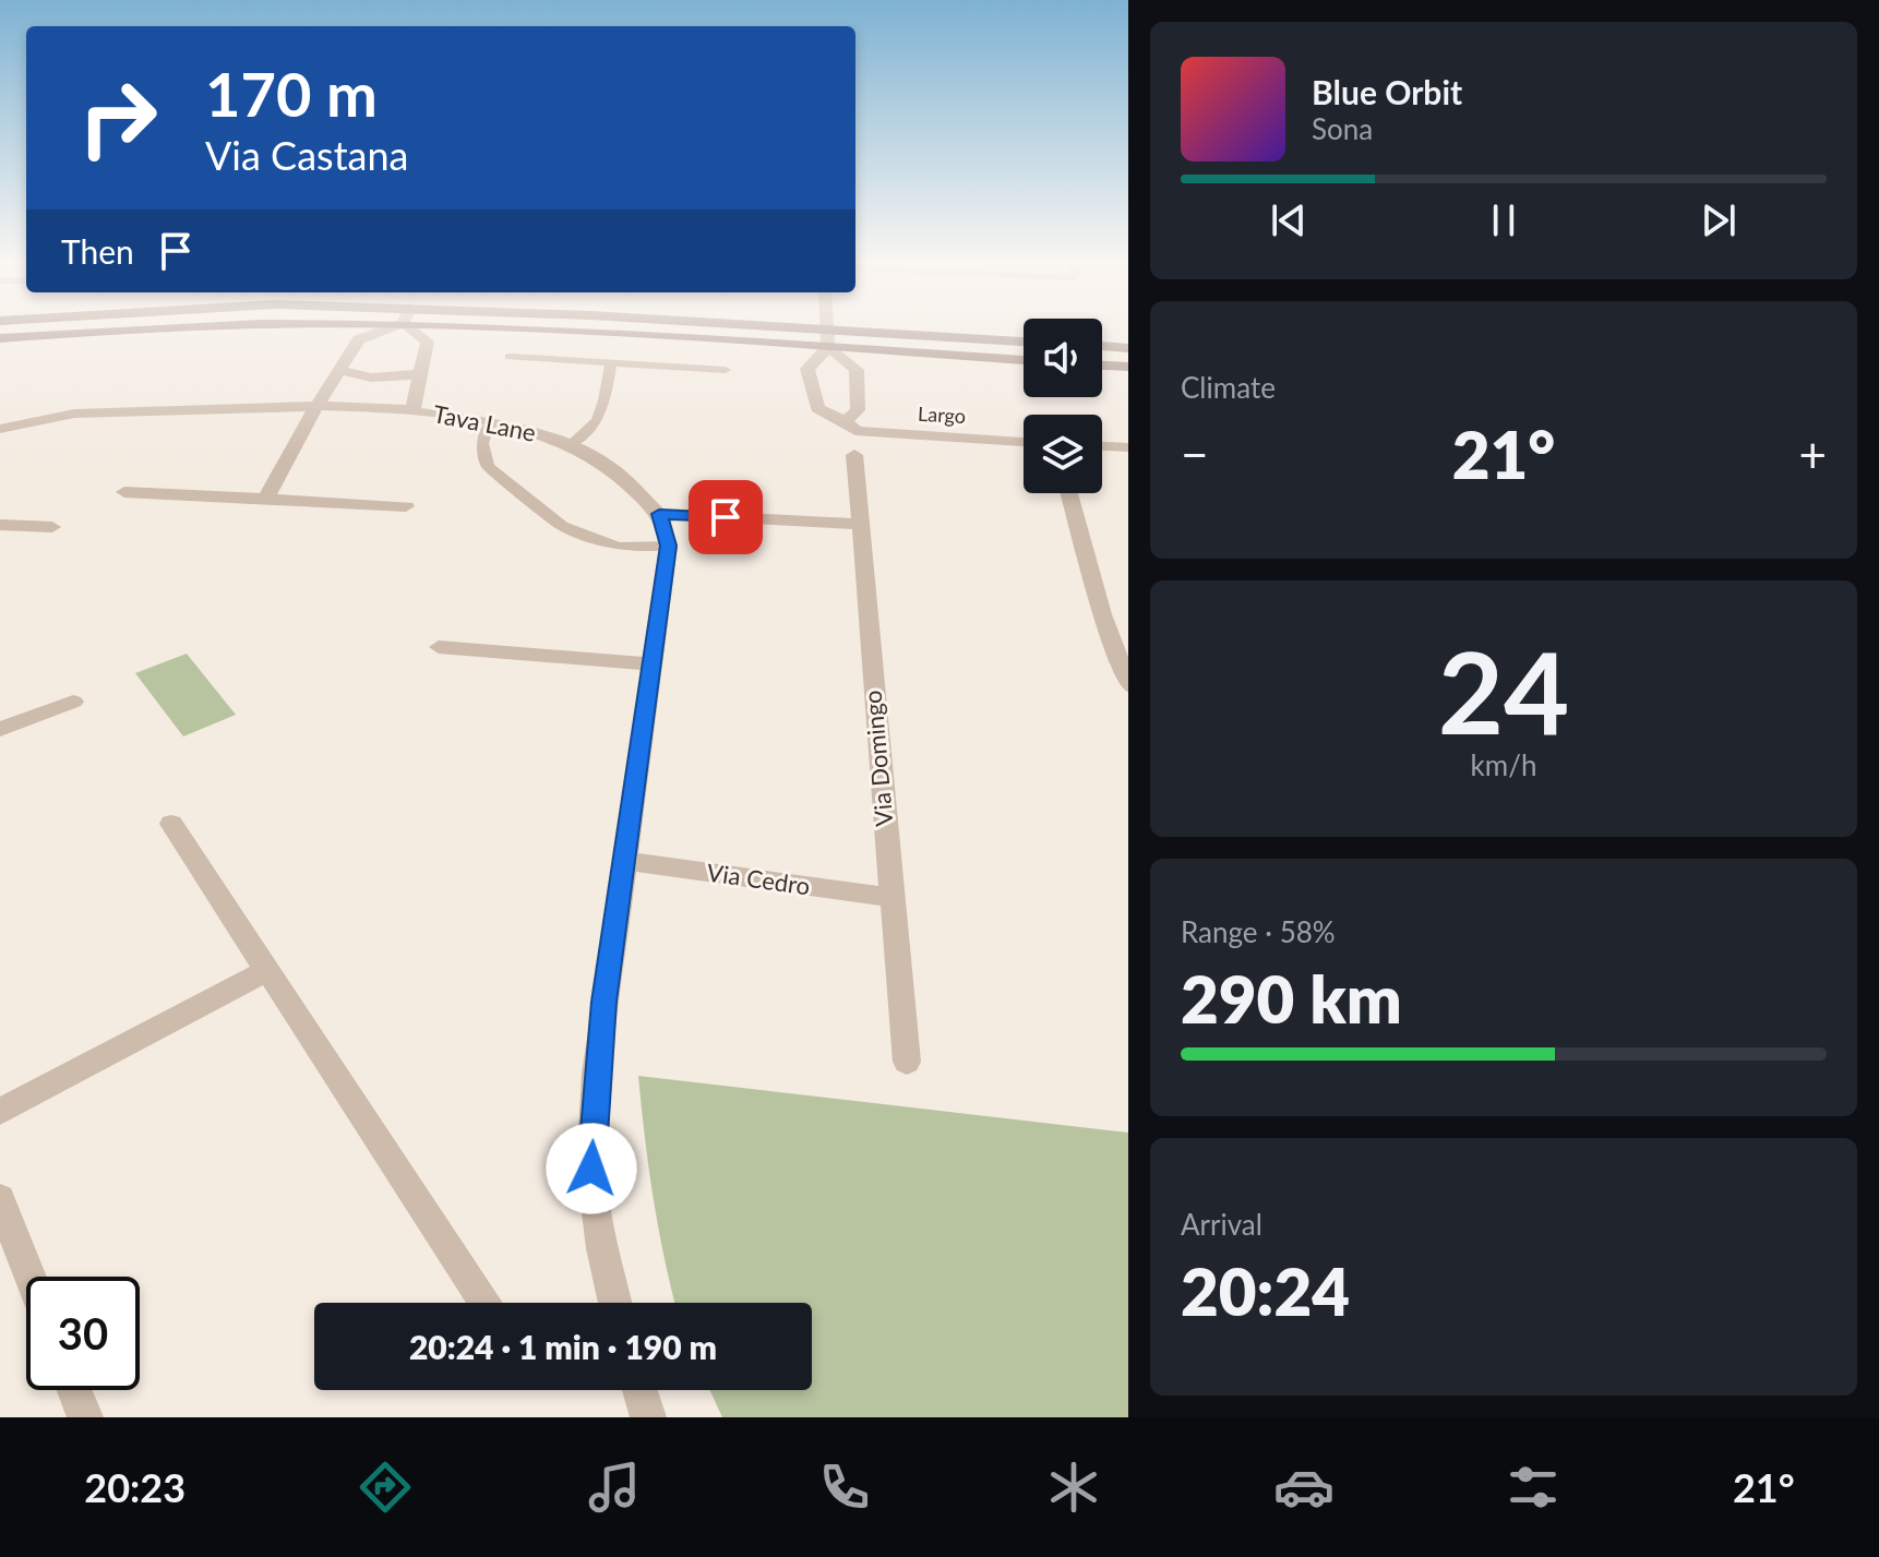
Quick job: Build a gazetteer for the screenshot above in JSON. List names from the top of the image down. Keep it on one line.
{"streets":{"street":["Largo","Tava Lane","Via Domingo","Via Cedro"]},"crossings":[["Tava Lane","Via Cedro"],["Via Domingo","Via Cedro"]],"page":{"turn":["170 m","Via Castana"],"song":["Blue Orbit","Sona"],"then":"Then","tile":["Climate",["24","km/h"],["Range · 58%","290 km"],["Arrival","20:24"]],"heat":["−","21°","+"],"limit":"30","trip":"20:24 · 1 min · 190 m","tabs":["20:23","21°"]}}
